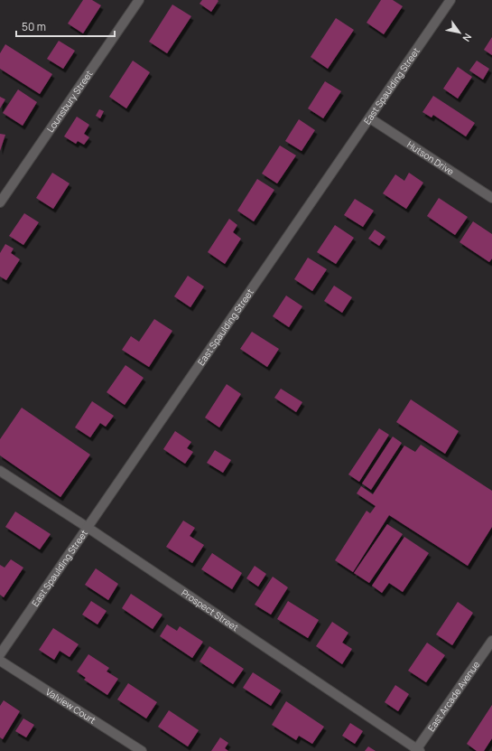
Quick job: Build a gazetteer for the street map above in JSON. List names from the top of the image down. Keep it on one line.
{"streets":{"street":["East Spaulding Street","Lounsbury Street","Hutson Drive","Prospect Street","East Arcade Avenue","Valview Court"]},"crossings":[["East Spaulding Street","Hutson Drive"],["East Spaulding Street","Prospect Street"],["Prospect Street","East Arcade Avenue"]],"scale_bar":"50 m","north":"bottom right"}
